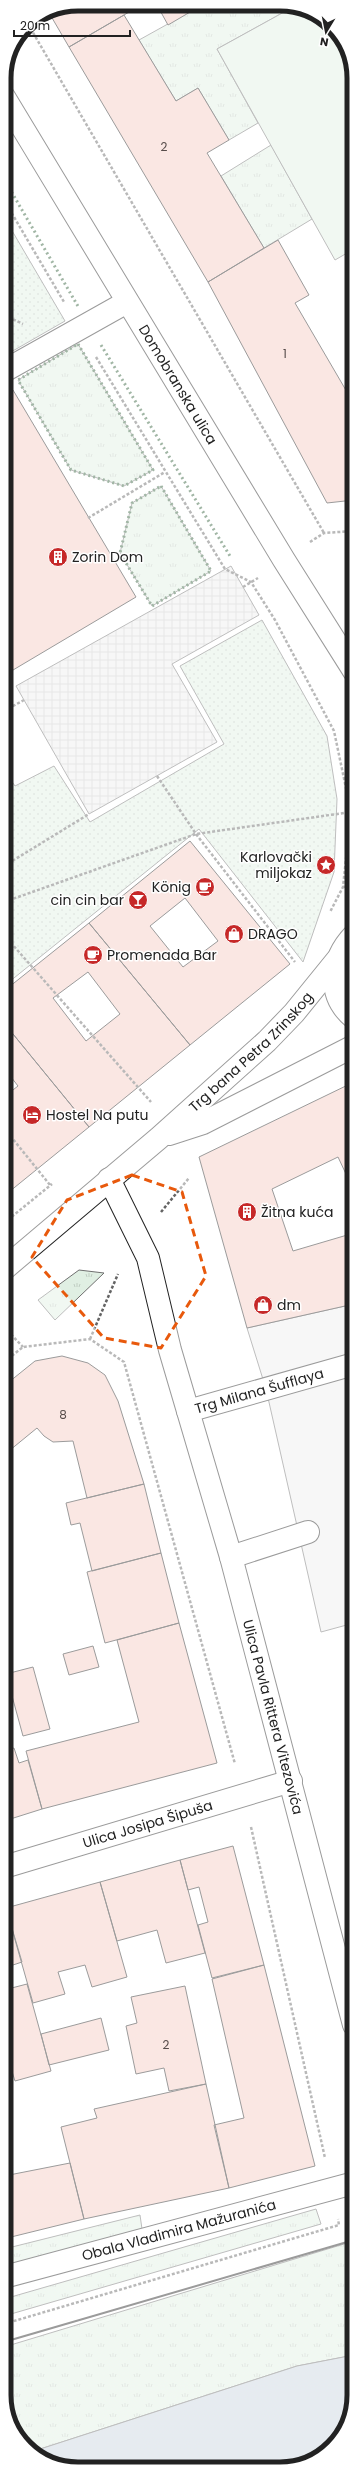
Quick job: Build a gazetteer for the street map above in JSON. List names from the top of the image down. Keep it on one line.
{"streets":{"street":["Domobranska ulica","Trg bana Petra Zrinskog","Trg Milana Šufflaya","Ulica Pavla Rittera Vitezovića","Ulica Josipa Šipuša","Obala Vladimira Mažuranića"]},"crossings":[["Trg Milana Šufflaya","Ulica Pavla Rittera Vitezovića"],["Ulica Pavla Rittera Vitezovića","Ulica Josipa Šipuša"]],"places":{"building":["Zorin Dom","Žitna kuća"],"place":["Karlovački miljokaz"],"cafe":["König","Promenada Bar"],"bar":["cin cin bar"],"shop":["DRAGO","dm"],"hotel":["Hostel Na putu"]},"house_numbers":["2","1","8","2"],"scale_bar":"20 m","north":"bottom"}
